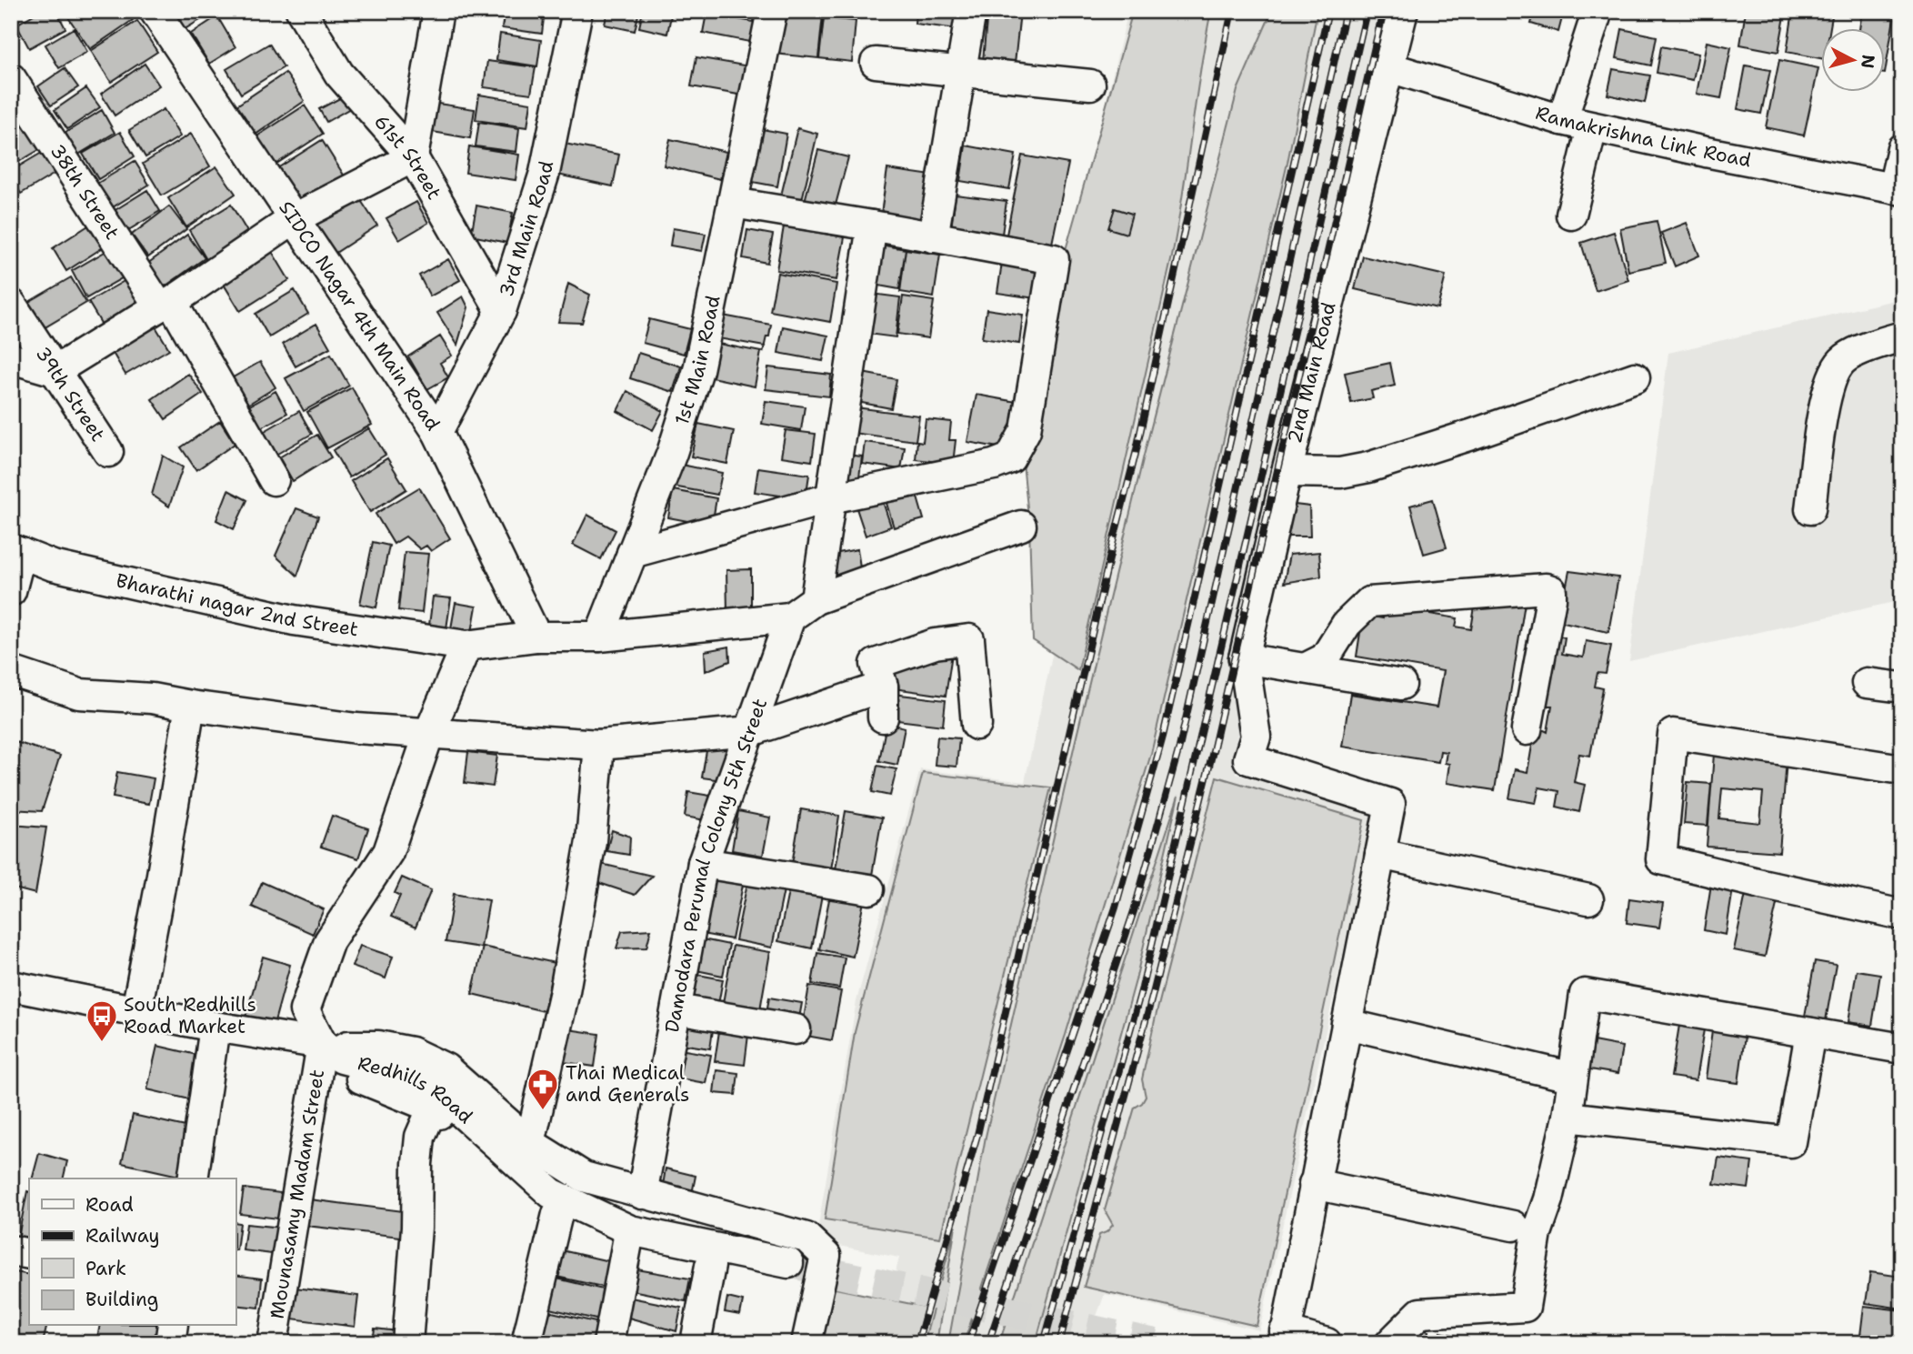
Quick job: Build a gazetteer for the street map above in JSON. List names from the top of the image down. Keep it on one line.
{"streets":{"street":["Ramakrishna Link Road","61st Street","38th Street","3rd Main Road","SIDCO Nagar 4th Main Road","1st Main Road","2nd Main Road","39th Street","Bharathi nagar 2nd Street","Damodara Perumal Colony 5th Street","Redhills Road","Mounasamy Madam Street"]},"crossings":[["Ramakrishna Link Road","2nd Main Road"],["61st Street","3rd Main Road"],["3rd Main Road","SIDCO Nagar 4th Main Road"],["SIDCO Nagar 4th Main Road","Bharathi nagar 2nd Street"],["Redhills Road","Mounasamy Madam Street"]],"places":{"bus stop":["South Redhills Road Market"],"pharmacy":["Thai Medical and Generals"]},"legend":["Road","Railway","Park","Building"],"north":"right"}
